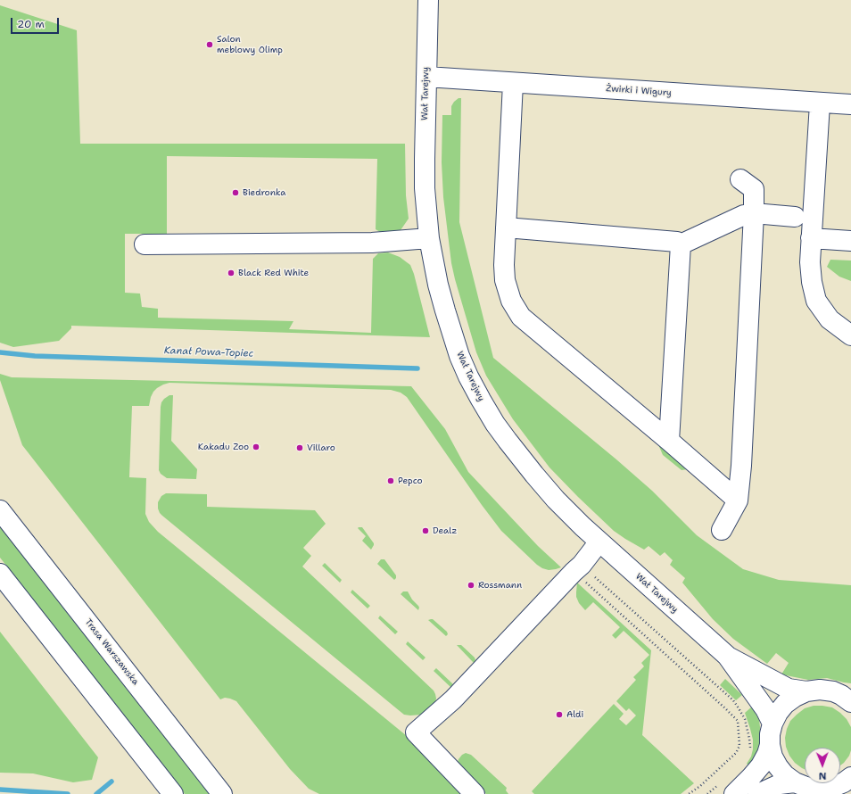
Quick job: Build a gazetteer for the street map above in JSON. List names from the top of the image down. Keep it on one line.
{"streets":{"street":["Żwirki i Wigury","Wał Tarejwy","Trasa Warszawska"]},"crossings":[["Żwirki i Wigury","Wał Tarejwy"]],"water":["Kanał Powa-Topiec"],"places":["Salon meblowy Olimp","Biedronka","Black Red White","Kakadu Zoo","Villaro","Pepco","Dealz","Rossmann","Aldi"],"scale_bar":"20 m","north":"bottom"}
